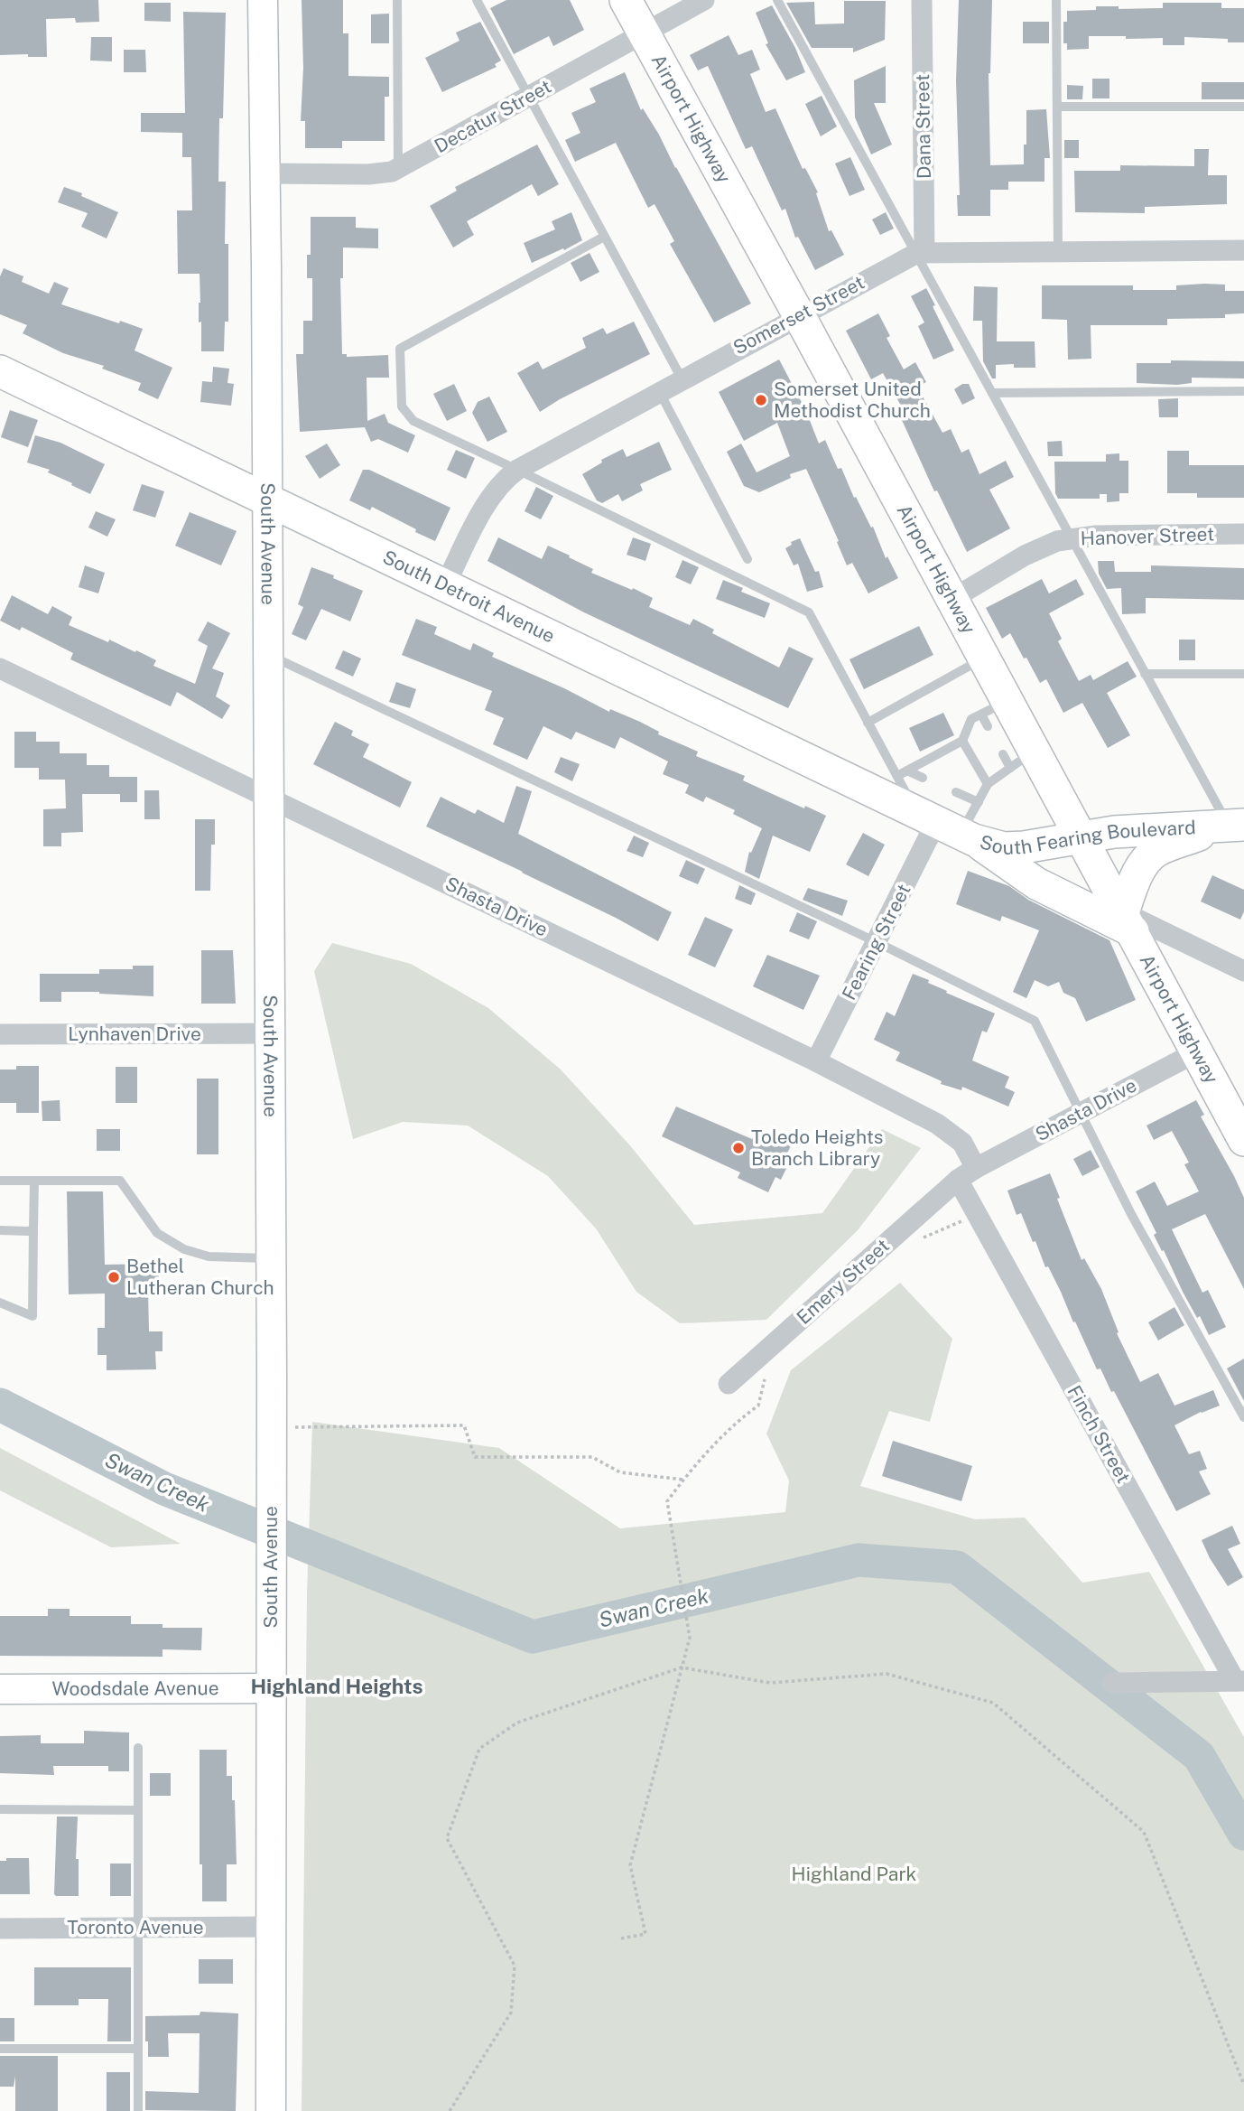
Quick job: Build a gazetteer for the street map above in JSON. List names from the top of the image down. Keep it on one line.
{"streets":{"main road":["Airport Highway","South Detroit Avenue","South Fearing Boulevard"],"street":["Decatur Street","Dana Street","Somerset Street","Hanover Street","South Avenue","Shasta Drive","Fearing Street","Lynhaven Drive","Emery Street","Finch Street","Woodsdale Avenue","Toronto Avenue"]},"crossings":[["Decatur Street","Airport Highway"],["Decatur Street","South Avenue"],["Airport Highway","Somerset Street"],["Airport Highway","Hanover Street"],["Airport Highway","South Fearing Boulevard"],["Airport Highway","Shasta Drive"],["Dana Street","Somerset Street"],["Somerset Street","South Detroit Avenue"],["South Avenue","South Detroit Avenue"],["South Avenue","Shasta Drive"],["South Avenue","Lynhaven Drive"],["South Avenue","Woodsdale Avenue"],["South Avenue","Toronto Avenue"],["South Detroit Avenue","South Fearing Boulevard"],["South Detroit Avenue","Fearing Street"],["South Fearing Boulevard","Fearing Street"],["Shasta Drive","Fearing Street"],["Shasta Drive","Emery Street"],["Shasta Drive","Finch Street"],["Emery Street","Finch Street"]],"districts":["Highland Heights"],"water":["Swan Creek"],"parks":["Highland Park"],"places":["Somerset United Methodist Church","Toledo Heights Branch Library","Bethel Lutheran Church"]}
